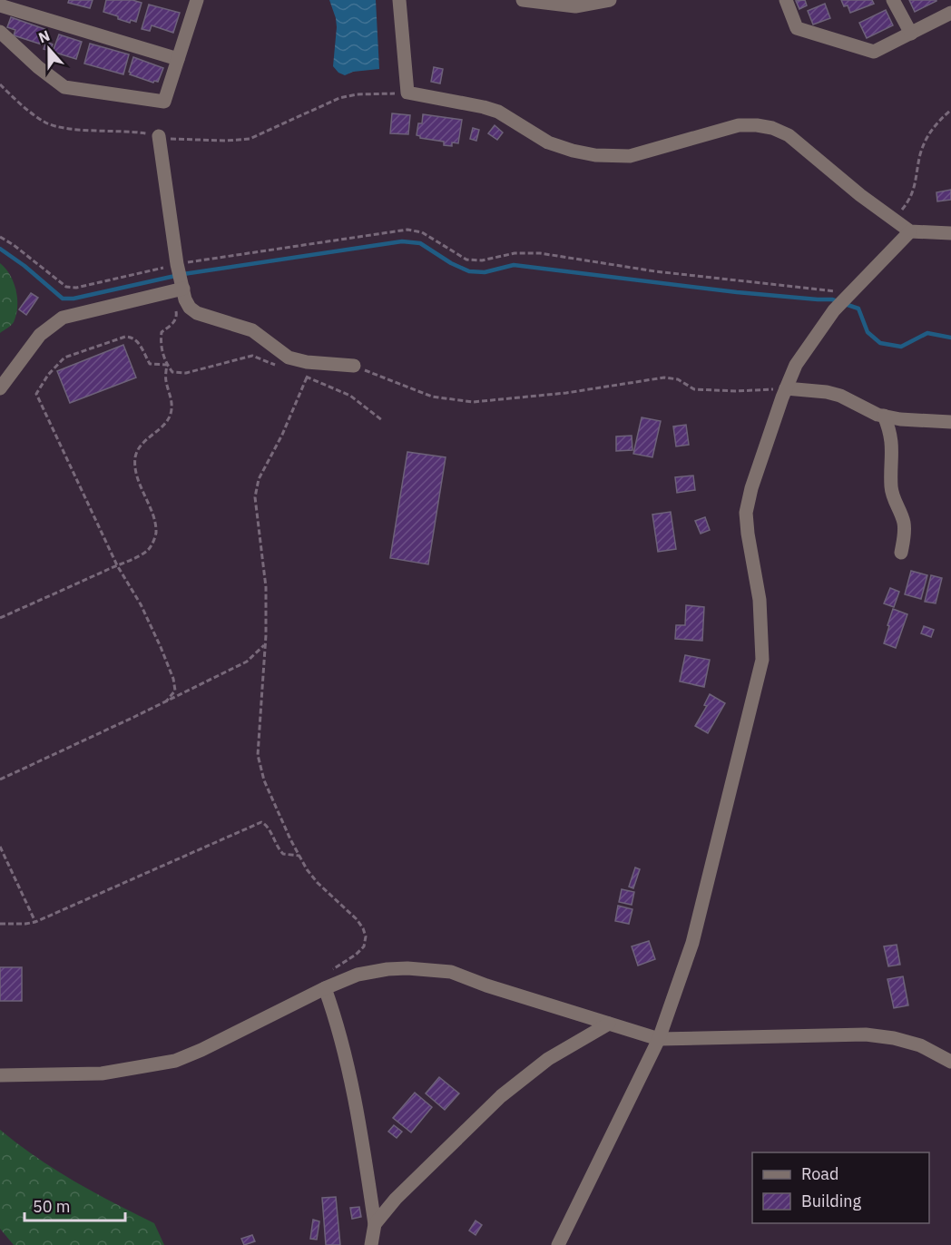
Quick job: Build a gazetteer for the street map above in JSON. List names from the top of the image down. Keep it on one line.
{"legend":["Road","Building"],"scale_bar":"50 m","north":"top"}
